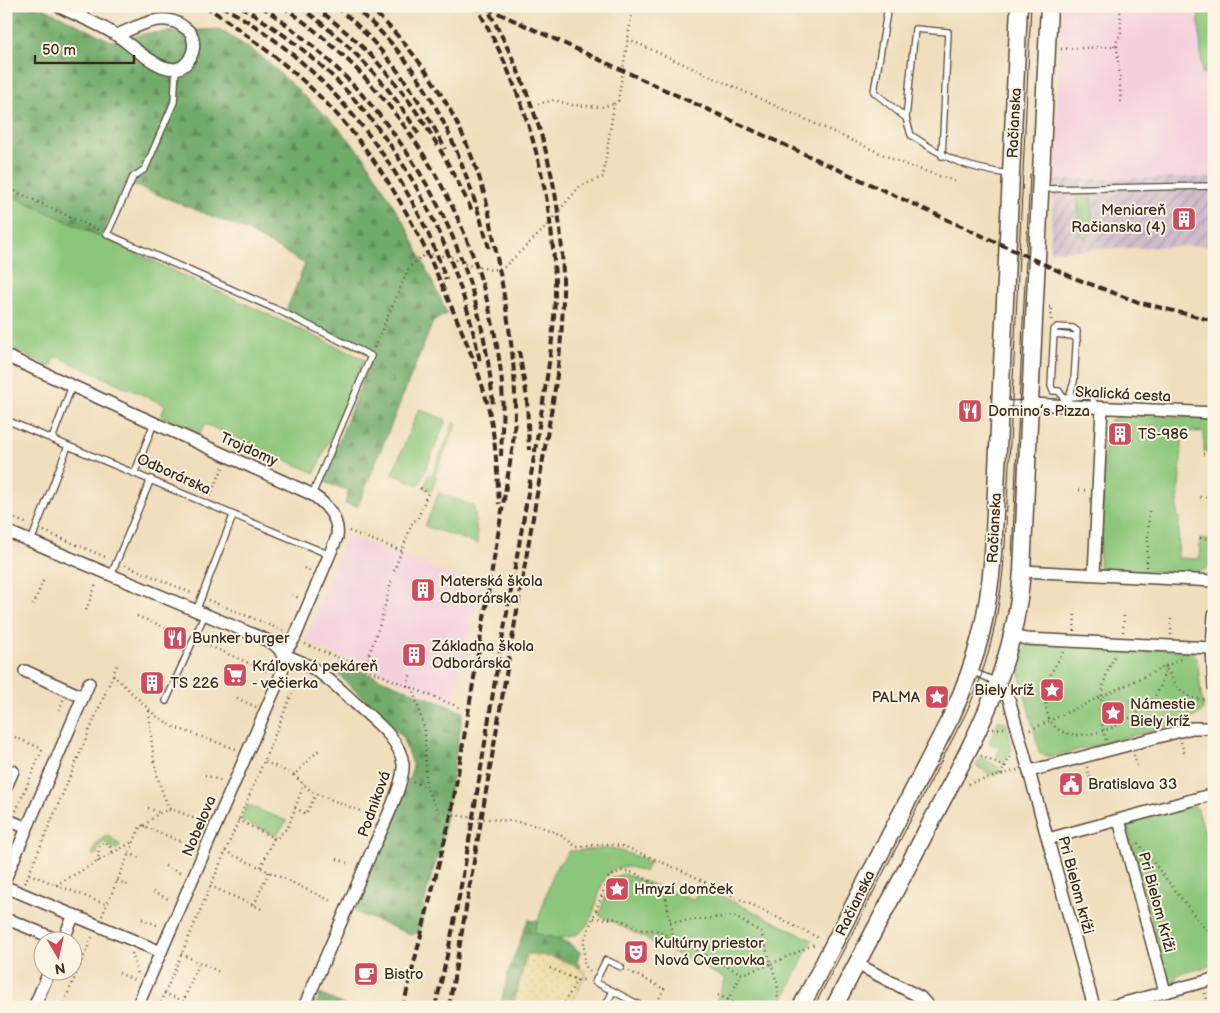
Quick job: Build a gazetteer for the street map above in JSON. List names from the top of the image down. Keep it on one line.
{"streets":{"main road":["Račianska"],"street":["Skalická cesta","Trojdomy","Podniková","Nobelova","Pri Bielom kríži","Pri Bielom Kríži"],"lane":["Odborárska"]},"crossings":[["Račianska","Skalická cesta"],["Podniková","Nobelova"]],"places":{"building":["Meniareň Račianska (4)","TS-986","Materská škola Odborárska","Základna škola Odborárska","TS 226"],"restaurant":["Domino’s Pizza","Bunker burger"],"supermarket":["Kráľovská pekáreň - večierka"],"place":["Biely kríž","PALMA","Námestie Biely kríž","Hmyzí domček"],"public building":["Bratislava 33"],"theatre":["Kultúrny priestor Nová Cvernovka"],"cafe":["Bistro"]},"scale_bar":"50 m","north":"bottom"}
